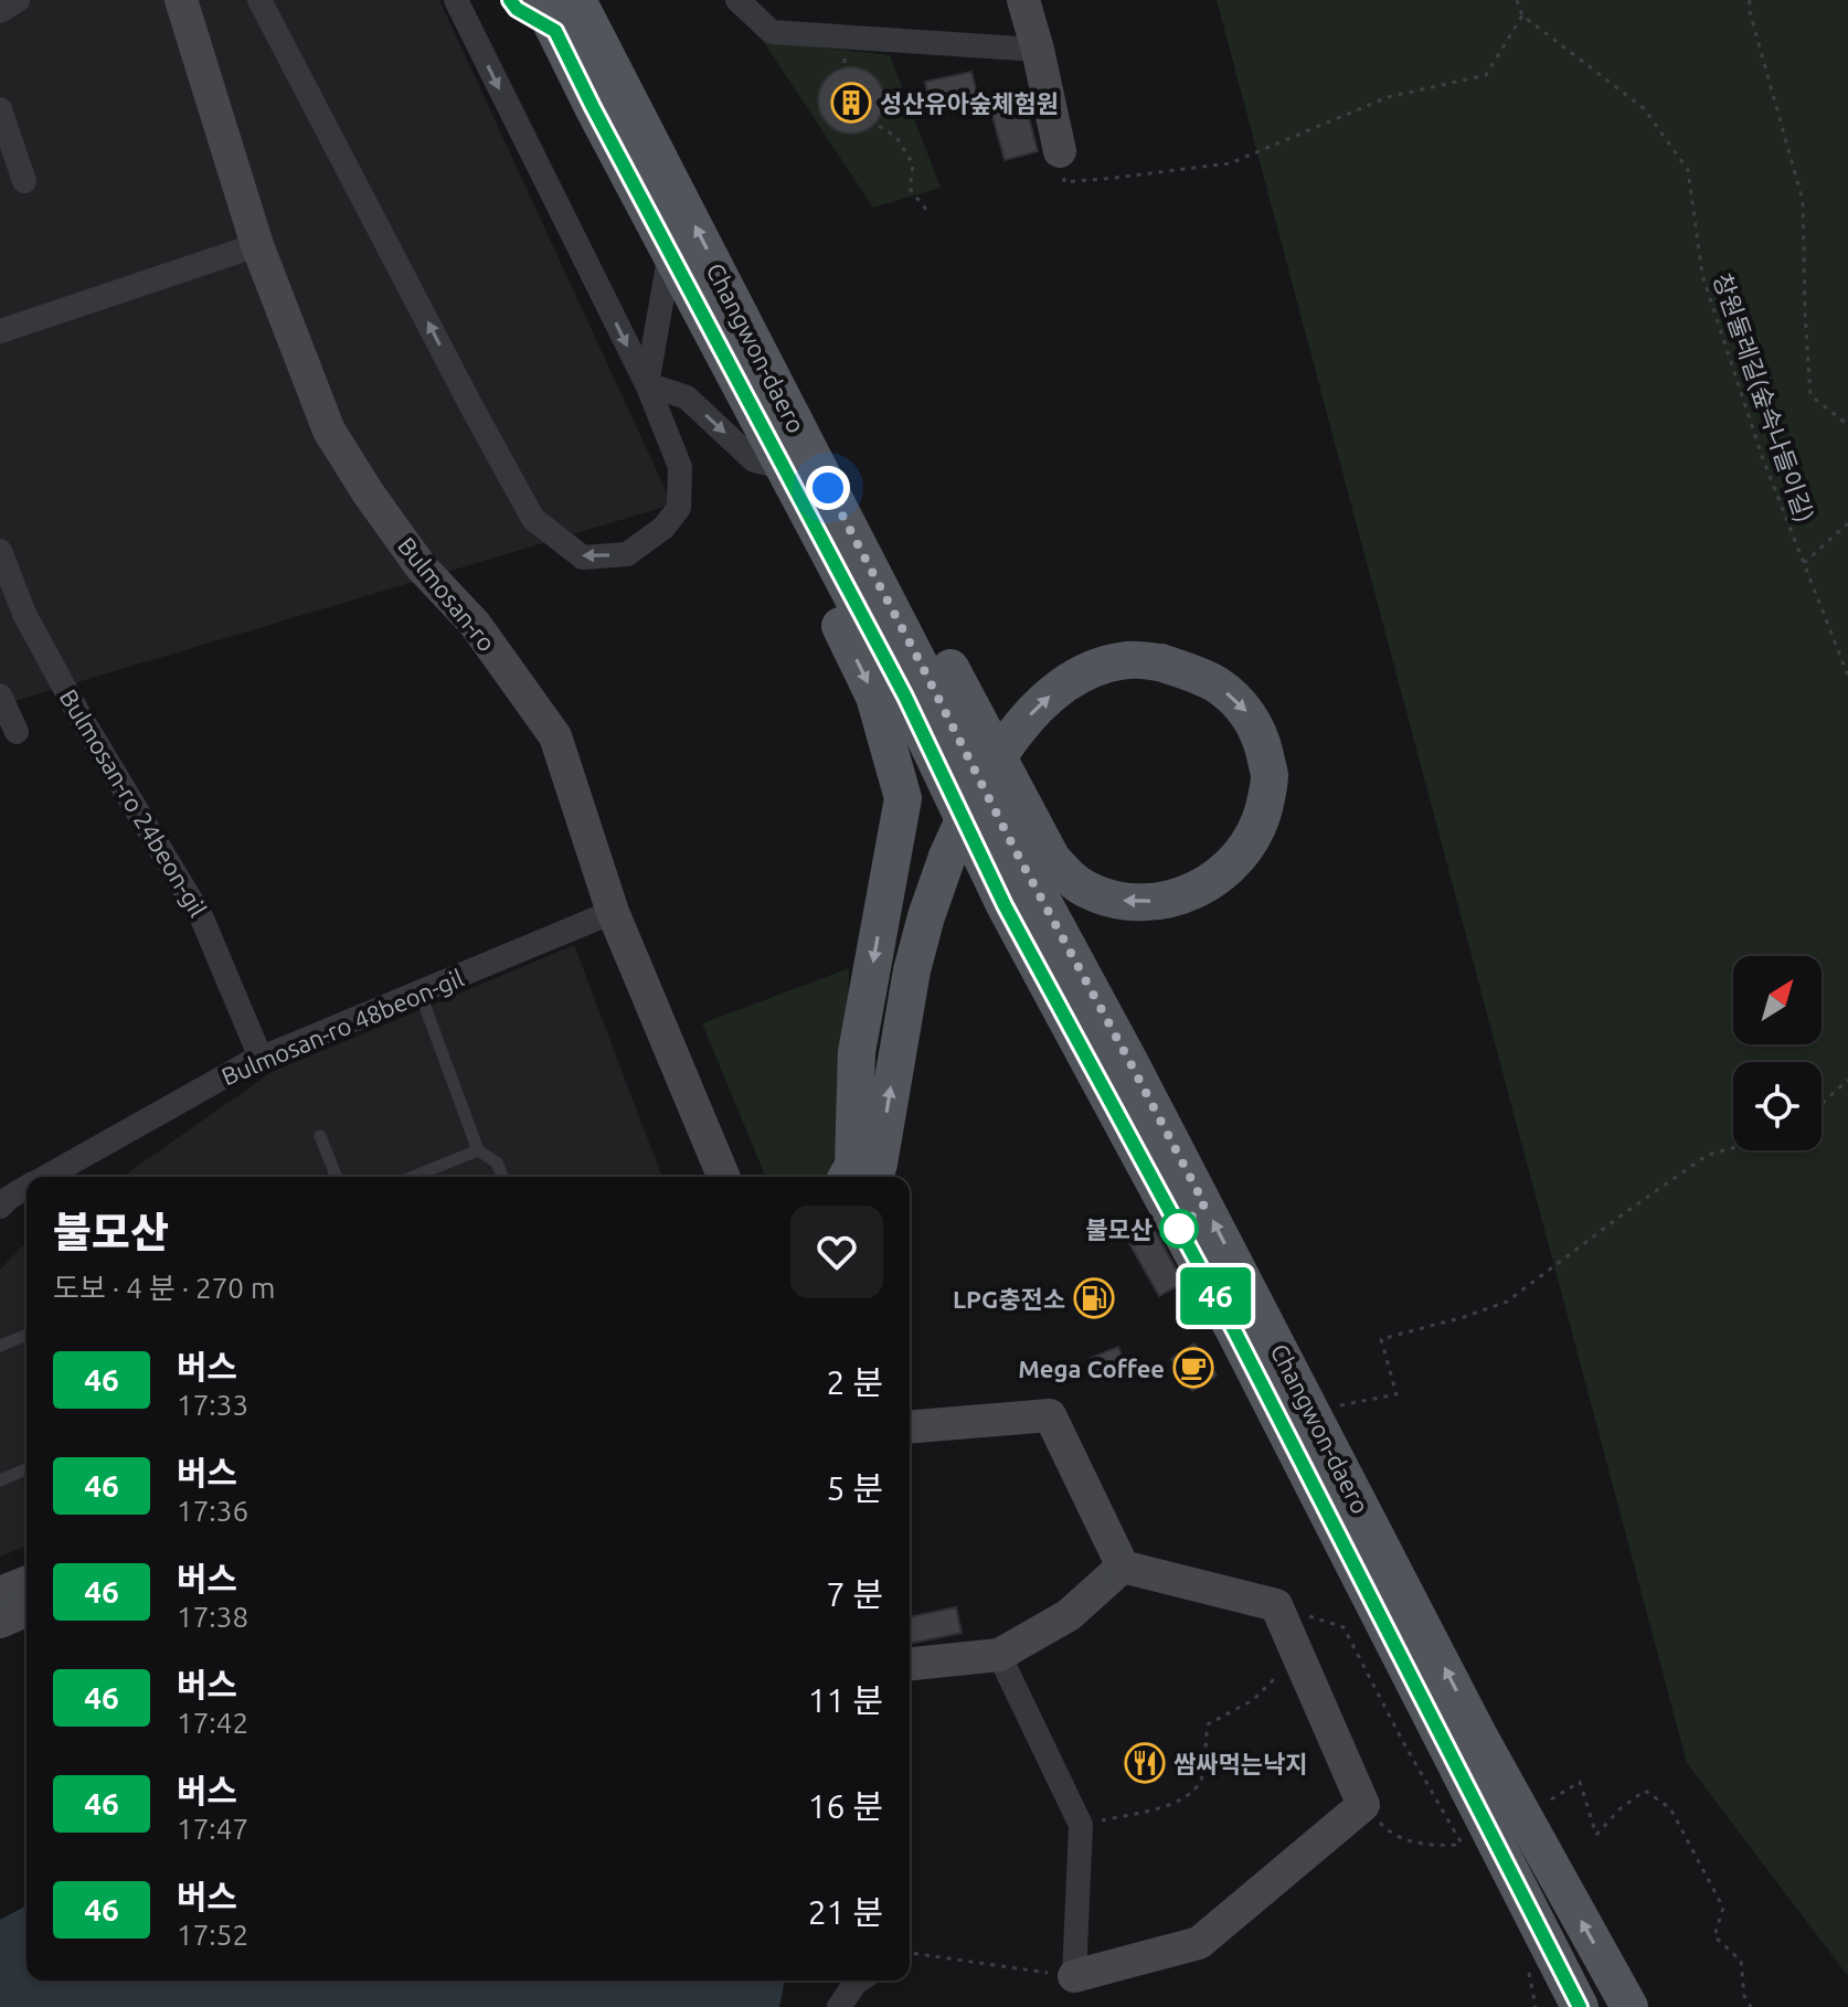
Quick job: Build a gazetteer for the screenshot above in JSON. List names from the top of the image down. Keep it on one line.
{"streets":{"main road":["Changwon-daero"],"street":["Bulmosan-ro","Bulmosan-ro 24beon-gil","Bulmosan-ro 48beon-gil"],"path":["창원둘레길(숲속나들이길)"]},"crossings":[["Bulmosan-ro","Bulmosan-ro 48beon-gil"],["Bulmosan-ro 24beon-gil","Bulmosan-ro 48beon-gil"]],"places":{"building":["성산유아숲체험원"],"other":["불모산"],"fuel station":["LPG충전소"],"cafe":["Mega Coffee"],"restaurant":["쌈싸먹는낙지"]},"lines":["bus line 46"],"north":"top right","page":{"on_map":"46","heading":["불모산","도보 · 4 분 · 270 m"],"list":[{"mark":"46","name":"버스","note":"17:33","value":"2 분"},{"mark":"46","name":"버스","note":"17:36","value":"5 분"},{"mark":"46","name":"버스","note":"17:38","value":"7 분"},{"mark":"46","name":"버스","note":"17:42","value":"11 분"},{"mark":"46","name":"버스","note":"17:47","value":"16 분"},{"mark":"46","name":"버스","note":"17:52","value":"21 분"}]}}
